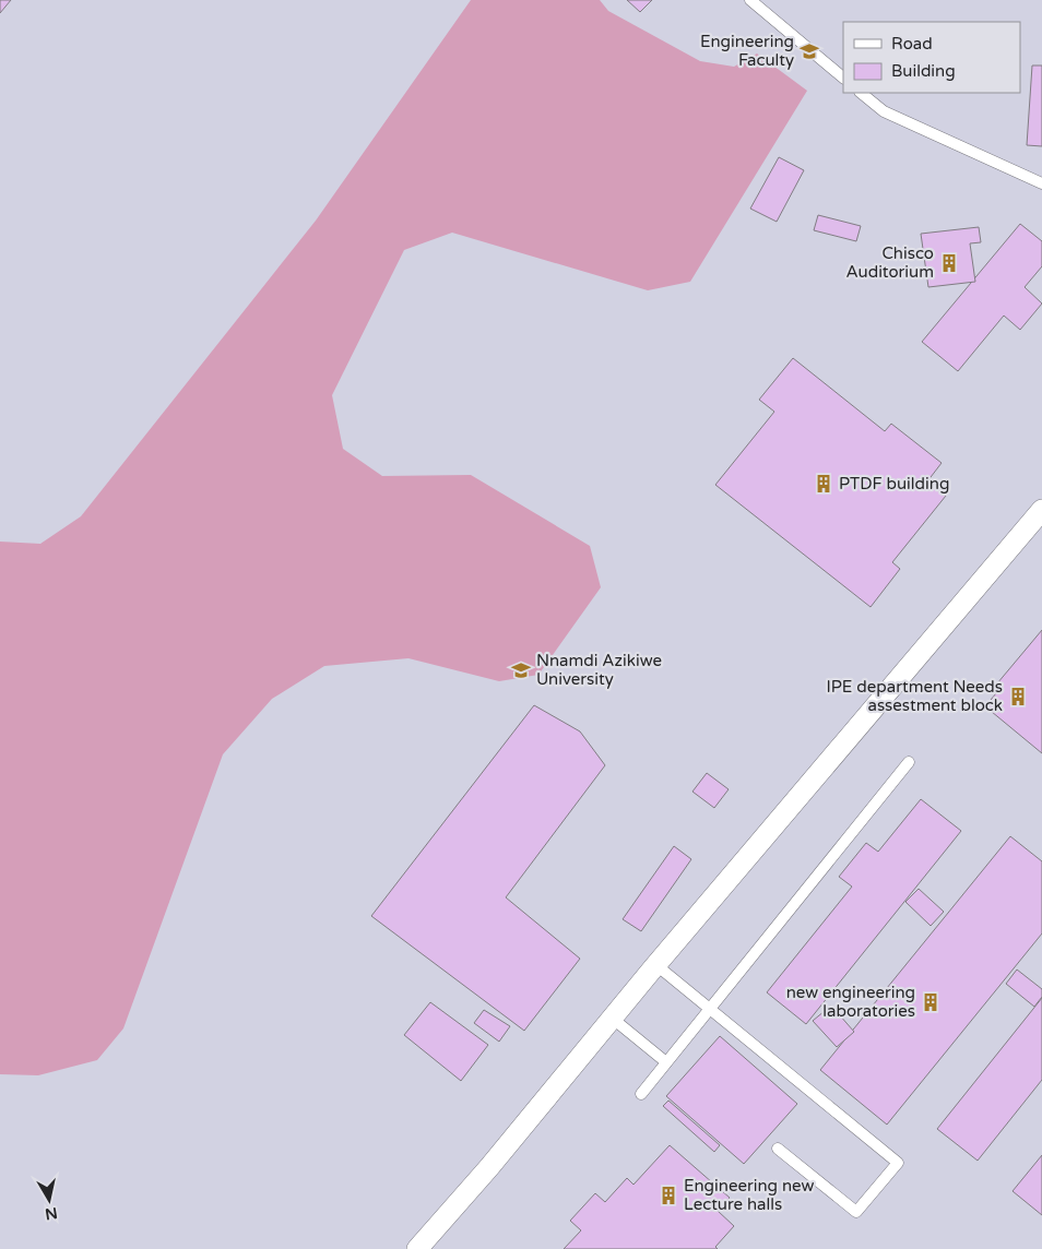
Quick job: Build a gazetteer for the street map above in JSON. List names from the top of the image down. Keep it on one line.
{"places":{"school or university":["Engineering Faculty","Nnamdi Azikiwe University"],"building":["Chisco Auditorium","PTDF building","IPE department Needs assestment block","new engineering laboratories","Engineering new Lecture halls"]},"legend":["Road","Building"],"north":"bottom"}
